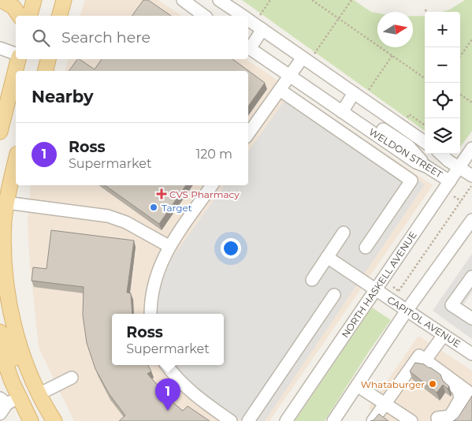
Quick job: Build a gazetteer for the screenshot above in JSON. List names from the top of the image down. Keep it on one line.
{"streets":{"street":["WELDON STREET","NORTH HASKELL AVENUE","CAPITOL AVENUE"]},"crossings":[["WELDON STREET","NORTH HASKELL AVENUE"],["NORTH HASKELL AVENUE","CAPITOL AVENUE"]],"places":{"health":["CVS Pharmacy"],"other":["Target","Whataburger"]},"north":"right","page":{"map_buttons":["+","−"],"search":"Search here","heading":"Nearby","list":[{"mark":"1","name":"Ross","note":"Supermarket","value":"120 m"}],"popup":["Ross","Supermarket"],"pins":"1"}}
